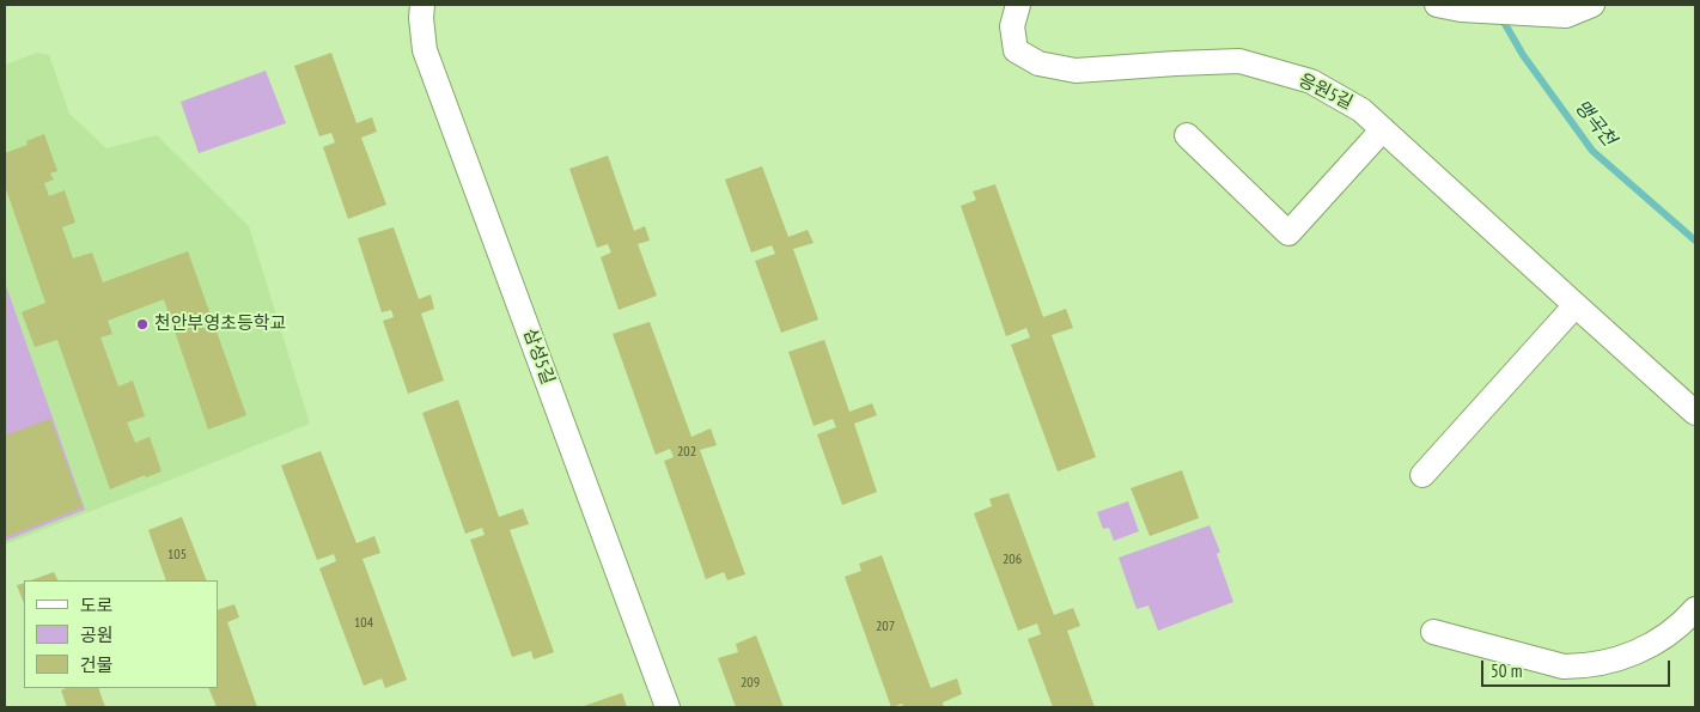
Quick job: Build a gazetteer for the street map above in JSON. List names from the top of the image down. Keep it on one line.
{"streets":{"street":["응원5길","삼성5길"]},"water":["맹곡천"],"places":["천안부영초등학교"],"house_numbers":["202","105","206","104","207","209"],"legend":["도로","공원","건물"],"scale_bar":"50 m"}
